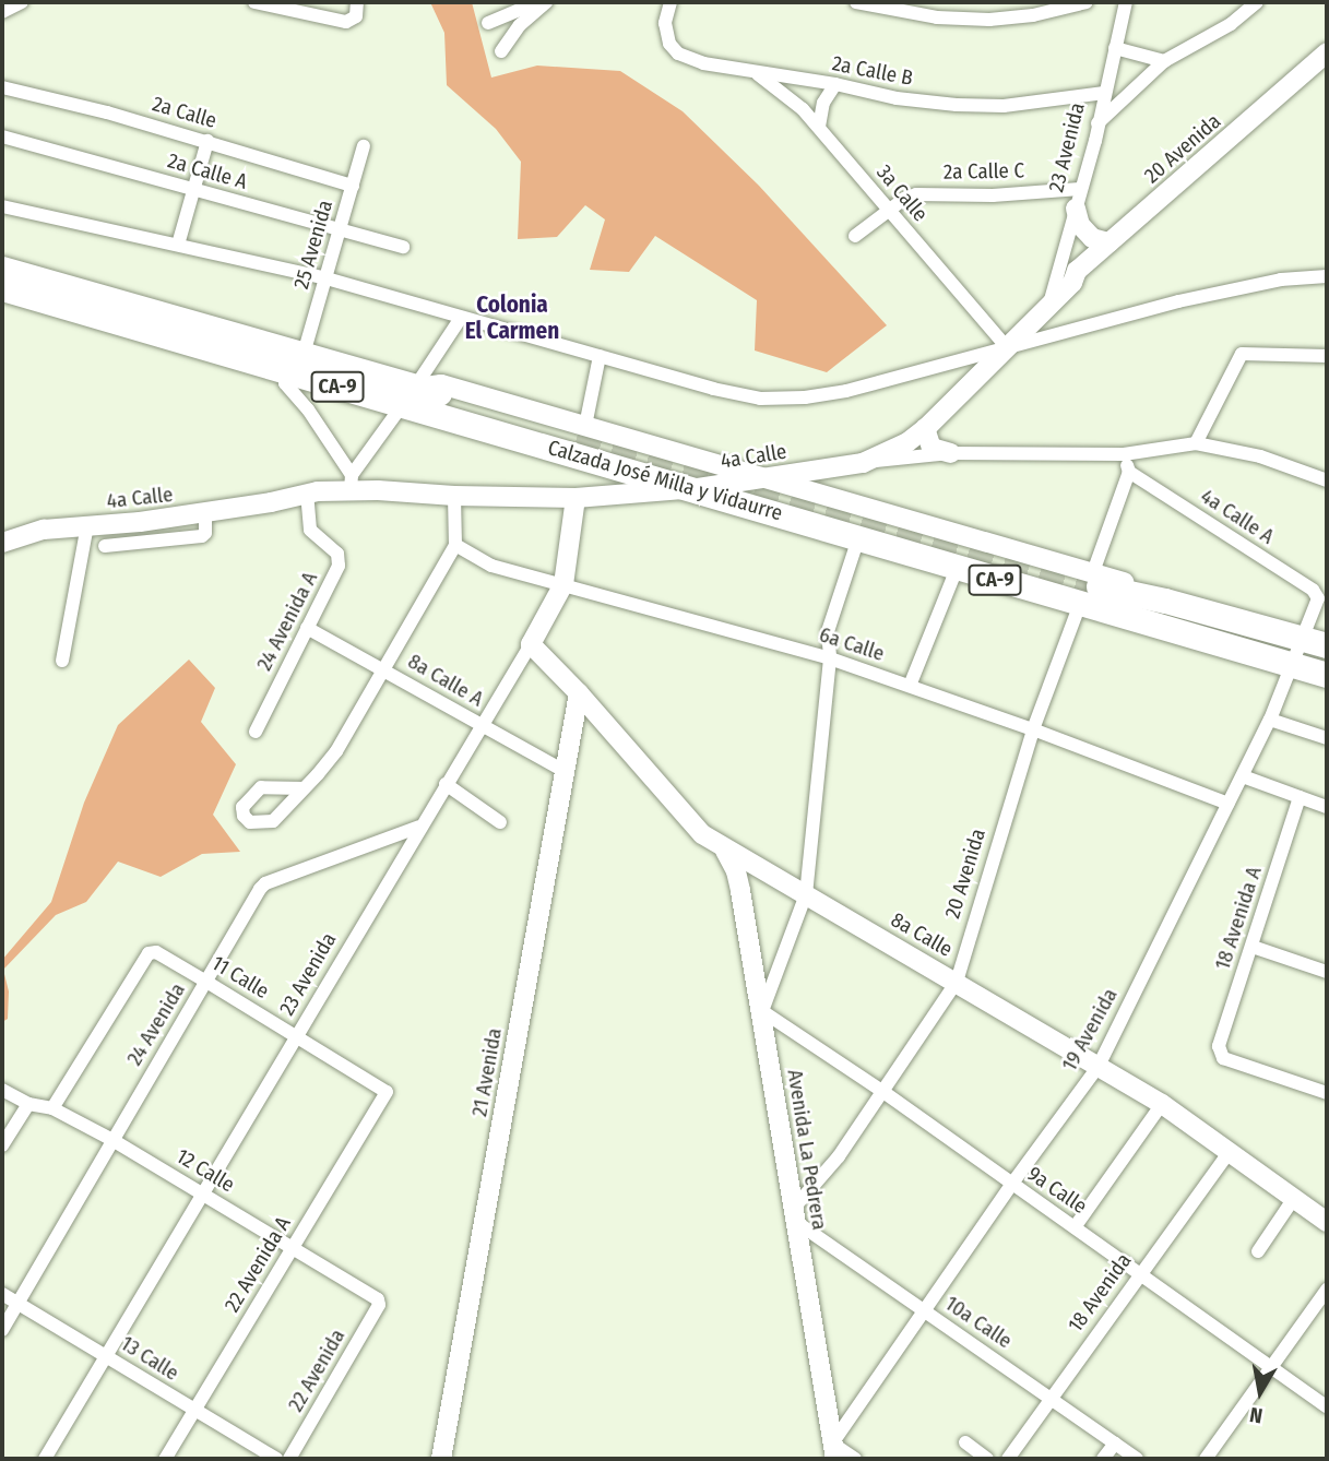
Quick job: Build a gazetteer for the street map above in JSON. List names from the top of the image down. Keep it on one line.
{"streets":{"highway":["CA-9","Calzada José Milla y Vidaurre"],"street":["2a Calle B","2a Calle","23 Avenida","20 Avenida","2a Calle A","2a Calle C","3a Calle","25 Avenida","4a Calle","4a Calle A","24 Avenida A","6a Calle","8a Calle A","18 Avenida A","8a Calle","11 Calle","24 Avenida","19 Avenida","21 Avenida","Avenida La Pedrera","12 Calle","9a Calle","22 Avenida A","18 Avenida","10a Calle","13 Calle","22 Avenida"]},"crossings":[["2a Calle B","23 Avenida"],["2a Calle B","3a Calle"],["2a Calle","25 Avenida"],["23 Avenida","20 Avenida"],["23 Avenida","2a Calle C"],["23 Avenida","4a Calle"],["23 Avenida","6a Calle"],["23 Avenida","8a Calle A"],["23 Avenida","8a Calle"],["23 Avenida","11 Calle"],["23 Avenida","24 Avenida"],["23 Avenida","12 Calle"],["23 Avenida","13 Calle"],["20 Avenida","3a Calle"],["20 Avenida","4a Calle"],["20 Avenida","Calzada José Milla y Vidaurre"],["20 Avenida","4a Calle A"],["20 Avenida","6a Calle"],["20 Avenida","8a Calle"],["20 Avenida","Avenida La Pedrera"],["20 Avenida","9a Calle"],["20 Avenida","10a Calle"],["2a Calle A","25 Avenida"],["2a Calle C","3a Calle"],["25 Avenida","Calzada José Milla y Vidaurre"],["4a Calle","Calzada José Milla y Vidaurre"],["4a Calle","24 Avenida A"],["Calzada José Milla y Vidaurre","19 Avenida"],["4a Calle A","19 Avenida"],["24 Avenida A","8a Calle A"],["6a Calle","19 Avenida"],["8a Calle A","21 Avenida"],["8a Calle","19 Avenida"],["8a Calle","21 Avenida"],["8a Calle","Avenida La Pedrera"],["8a Calle","18 Avenida"],["11 Calle","24 Avenida"],["11 Calle","12 Calle"],["11 Calle","22 Avenida A"],["24 Avenida","12 Calle"],["24 Avenida","13 Calle"],["19 Avenida","Avenida La Pedrera"],["19 Avenida","9a Calle"],["19 Avenida","10a Calle"],["Avenida La Pedrera","9a Calle"],["Avenida La Pedrera","10a Calle"],["12 Calle","22 Avenida A"],["12 Calle","22 Avenida"],["9a Calle","18 Avenida"],["22 Avenida A","13 Calle"],["18 Avenida","10a Calle"]],"districts":["Colonia El Carmen"],"north":"bottom"}
